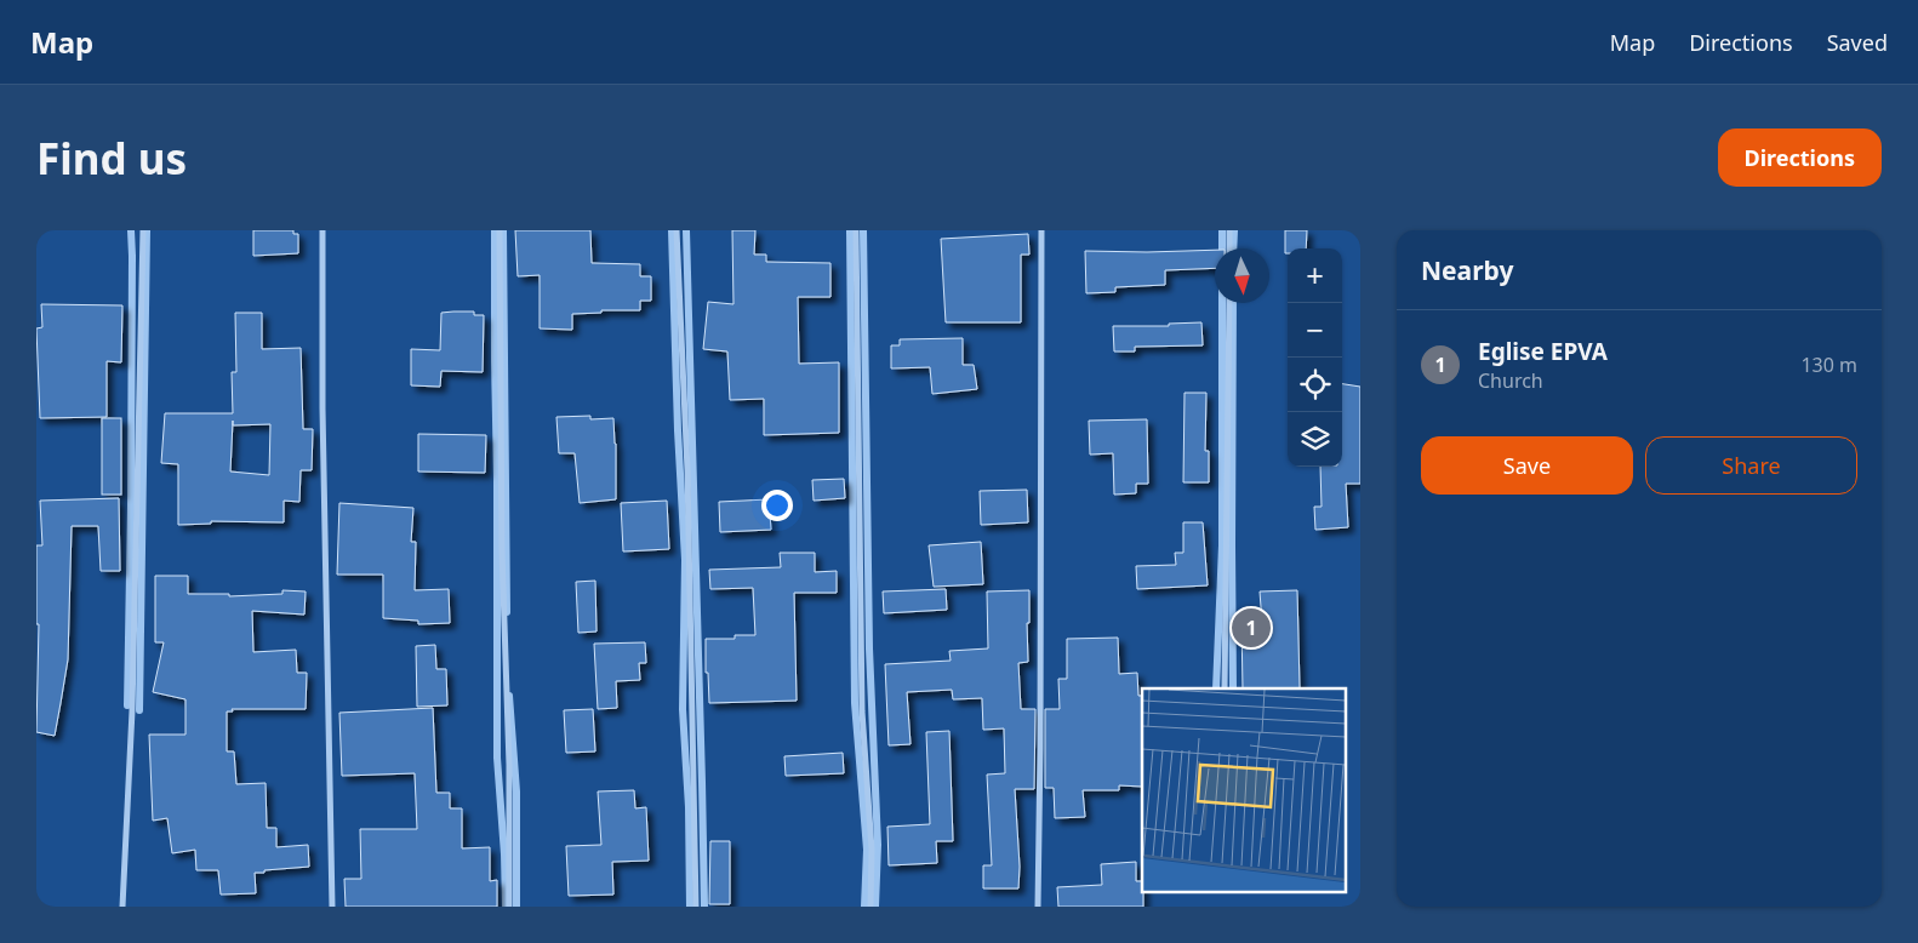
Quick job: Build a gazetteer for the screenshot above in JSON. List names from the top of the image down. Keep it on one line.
{"north":"bottom","page":{"header":"Map","nav":["Map","Directions","Saved"],"buttons":["Directions",["Save","Share"]],"title":"Find us","heading":"Nearby","map_buttons":["+","−"],"list":[{"mark":"1","name":"Eglise EPVA","note":"Church","value":"130 m"}],"pins":"1"}}
